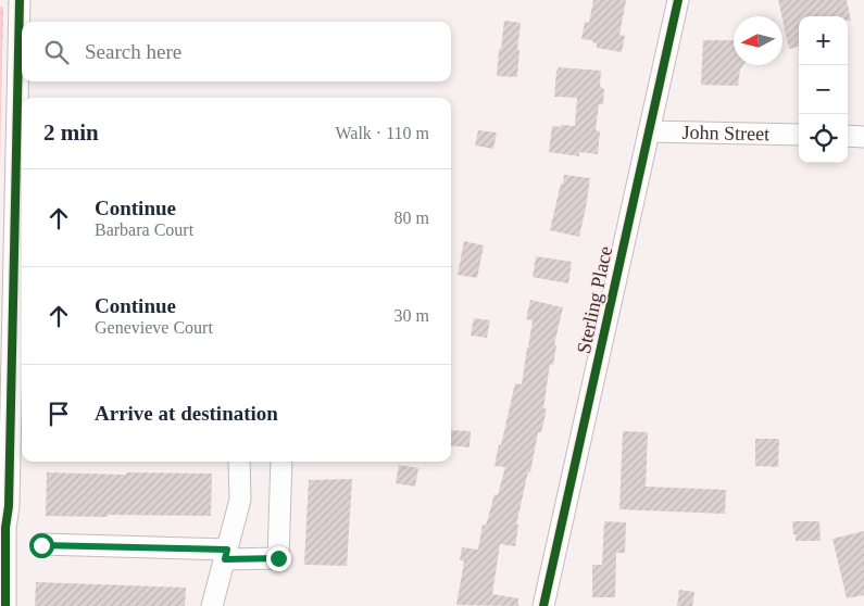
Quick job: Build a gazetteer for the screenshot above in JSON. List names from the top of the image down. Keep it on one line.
{"streets":{"street":["John Street","Sterling Place"]},"crossings":[["John Street","Sterling Place"]],"north":"left","page":{"map_buttons":["+","−"],"search":"Search here","heading":["2 min","Walk · 110 m"],"list":[["Continue","Barbara Court","80 m"],["Continue","Genevieve Court","30 m"],"Arrive at destination"]}}
